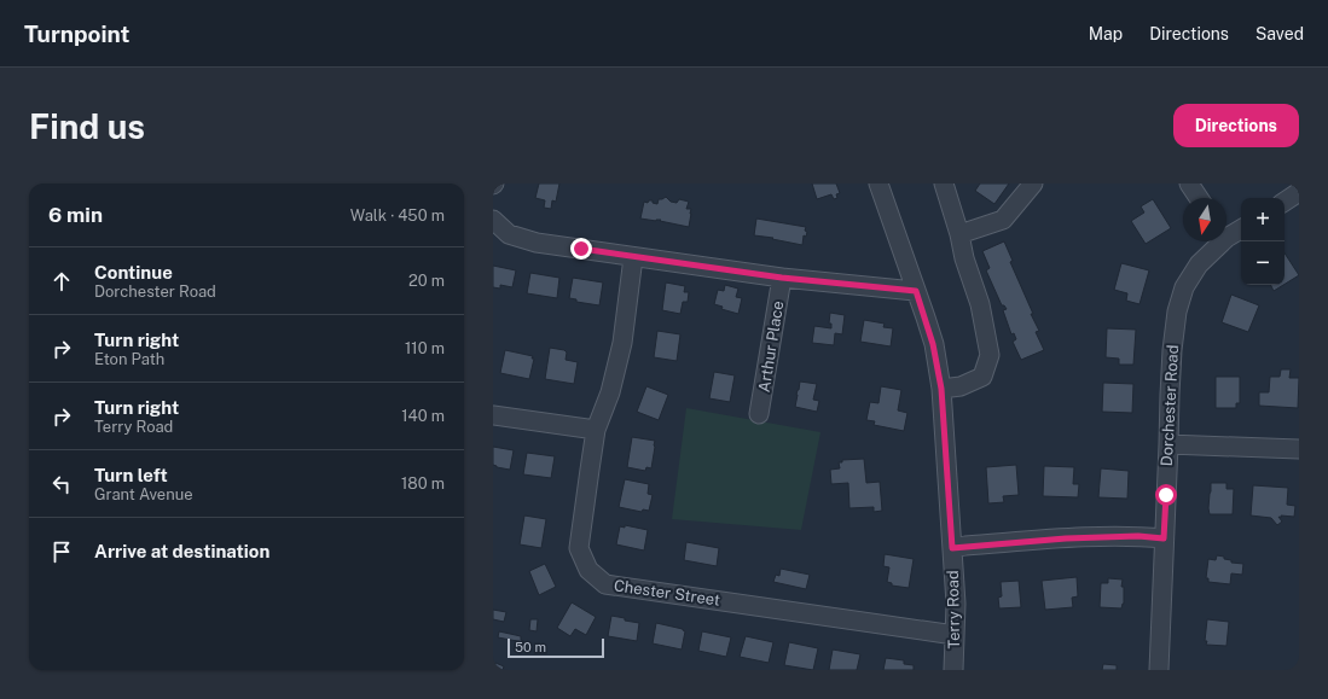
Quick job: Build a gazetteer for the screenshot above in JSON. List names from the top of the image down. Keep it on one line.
{"streets":{"street":["Arthur Place","Dorchester Road","Chester Street","Terry Road"]},"crossings":[["Chester Street","Terry Road"]],"scale_bar":"50 m","north":"bottom","page":{"header":"Turnpoint","nav":["Map","Directions","Saved"],"buttons":"Directions","title":"Find us","heading":["6 min","Walk · 450 m"],"map_buttons":["+","−"],"list":[["Continue","Dorchester Road","20 m"],["Turn right","Eton Path","110 m"],["Turn right","Terry Road","140 m"],["Turn left","Grant Avenue","180 m"],"Arrive at destination"],"scale":"50 m"}}
